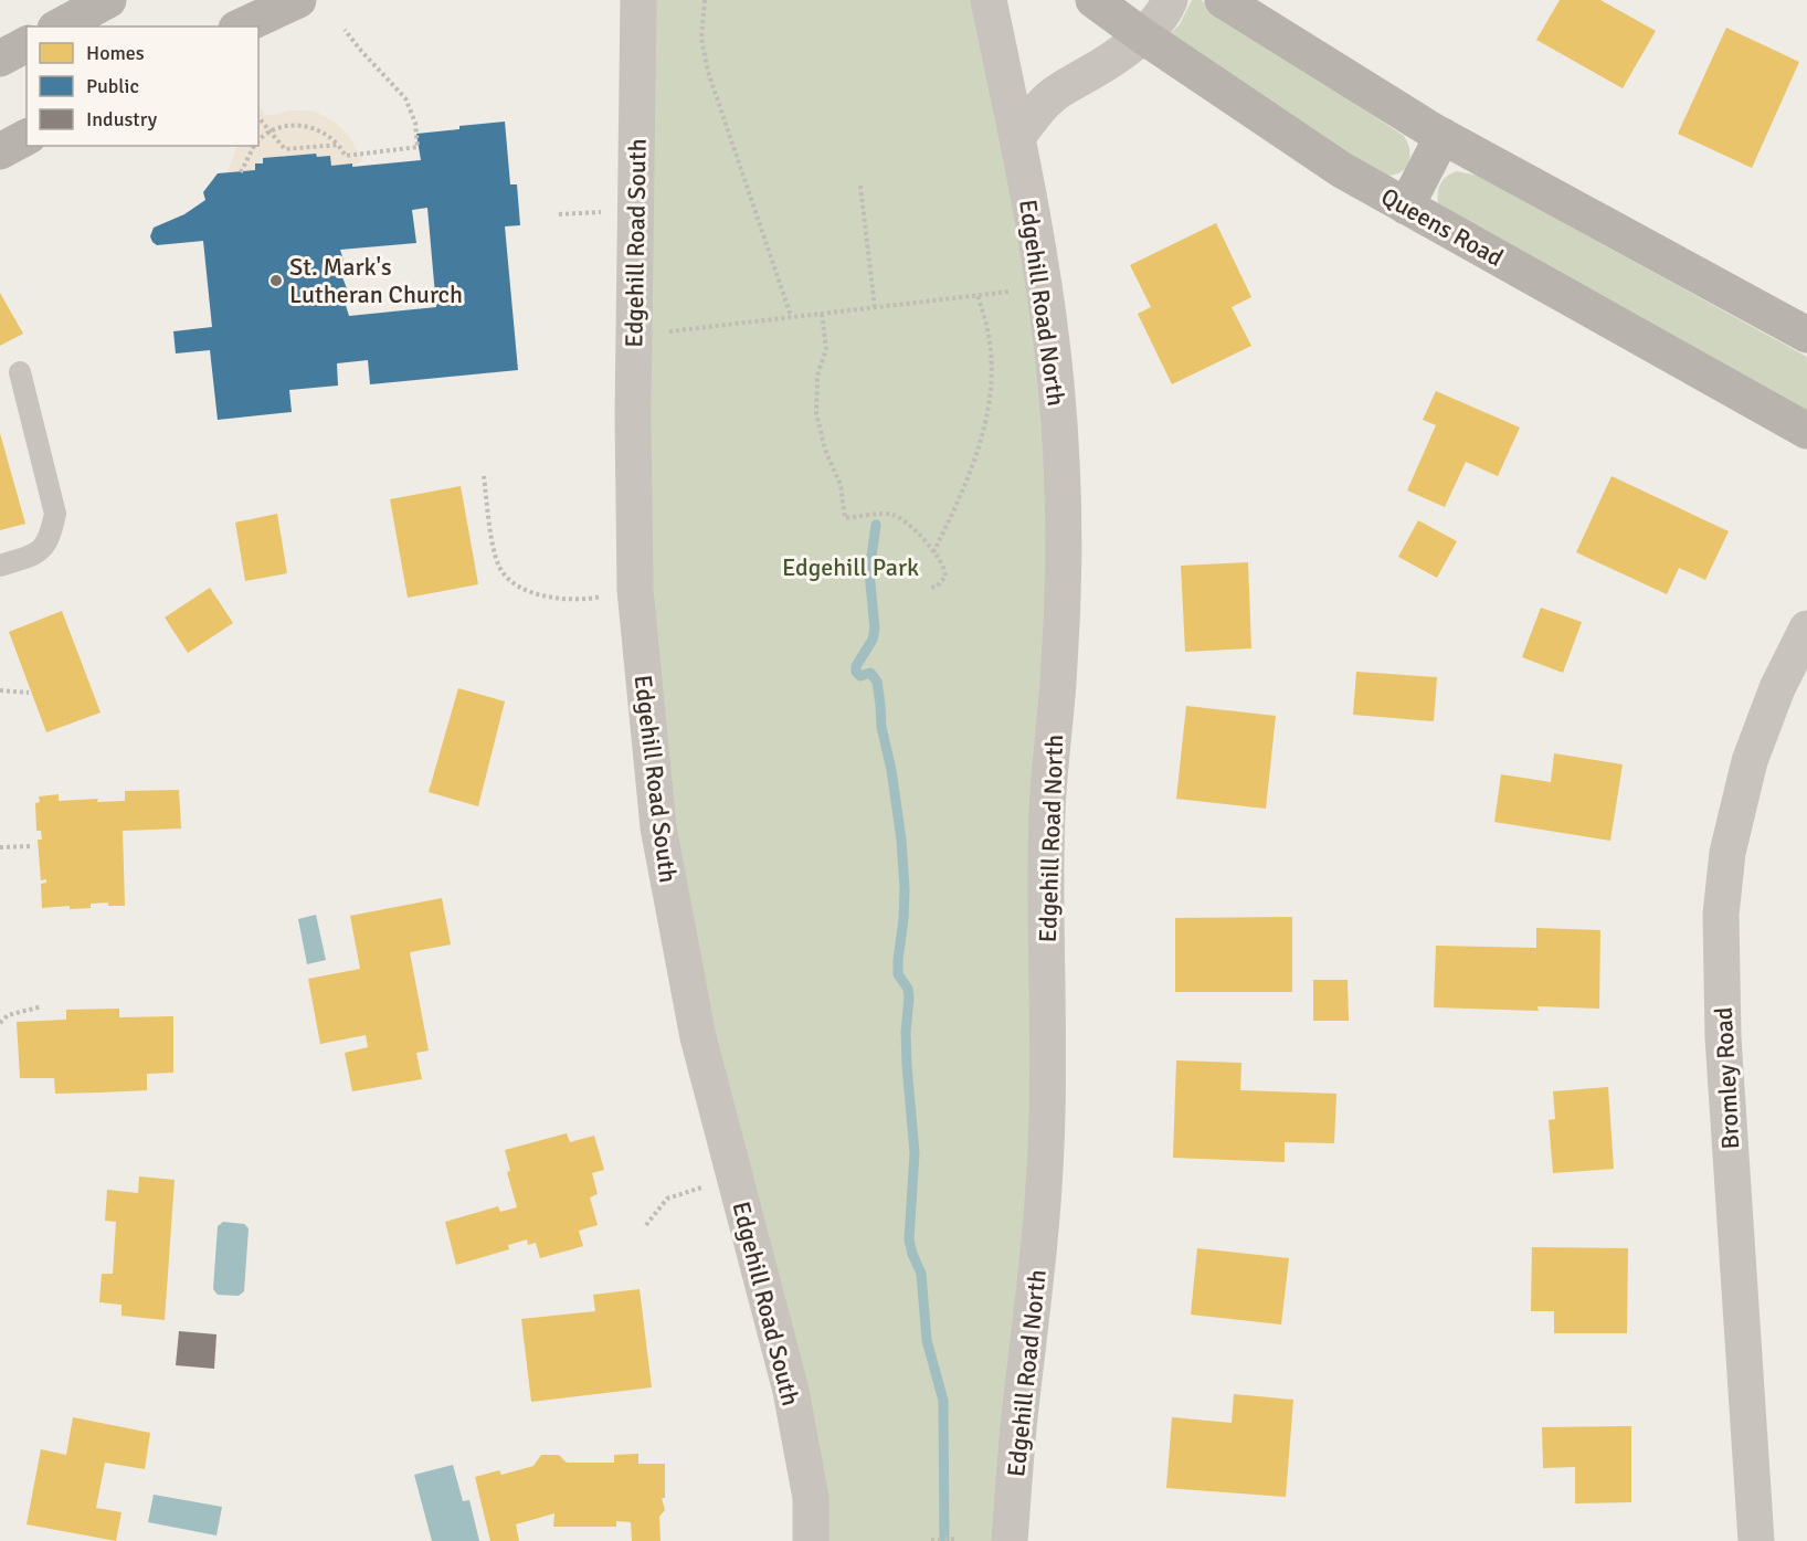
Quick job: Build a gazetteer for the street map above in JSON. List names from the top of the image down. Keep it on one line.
{"streets":{"main road":["Queens Road"],"street":["Edgehill Road South","Edgehill Road North","Bromley Road"]},"parks":["Edgehill Park"],"places":["St. Mark's Lutheran Church"],"legend":["Homes","Public","Industry"]}
